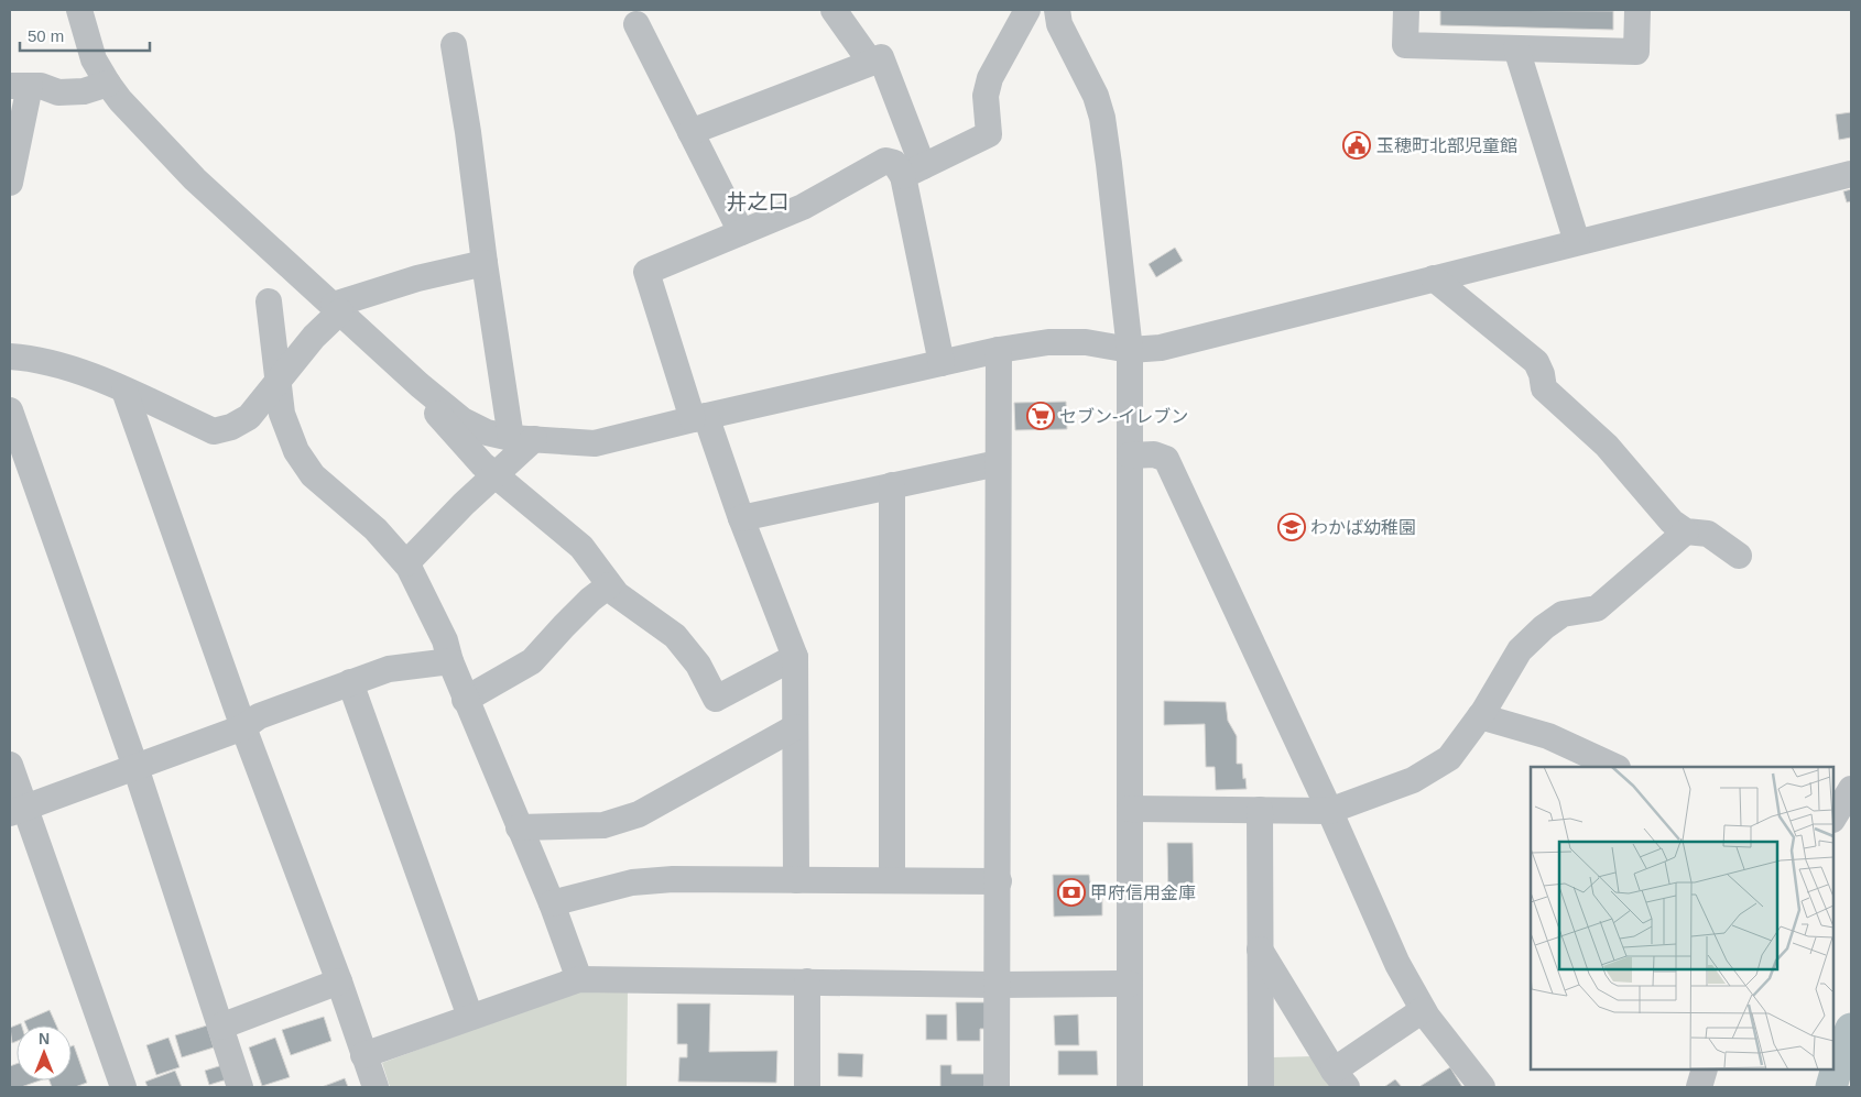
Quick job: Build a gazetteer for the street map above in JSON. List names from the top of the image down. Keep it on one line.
{"districts":["井之口"],"places":{"public building":["玉穂町北部児童館"],"supermarket":["セブン-イレブン"],"school or university":["わかば幼稚園"],"bank":["甲府信用金庫"]},"scale_bar":"50 m","north":"top"}
